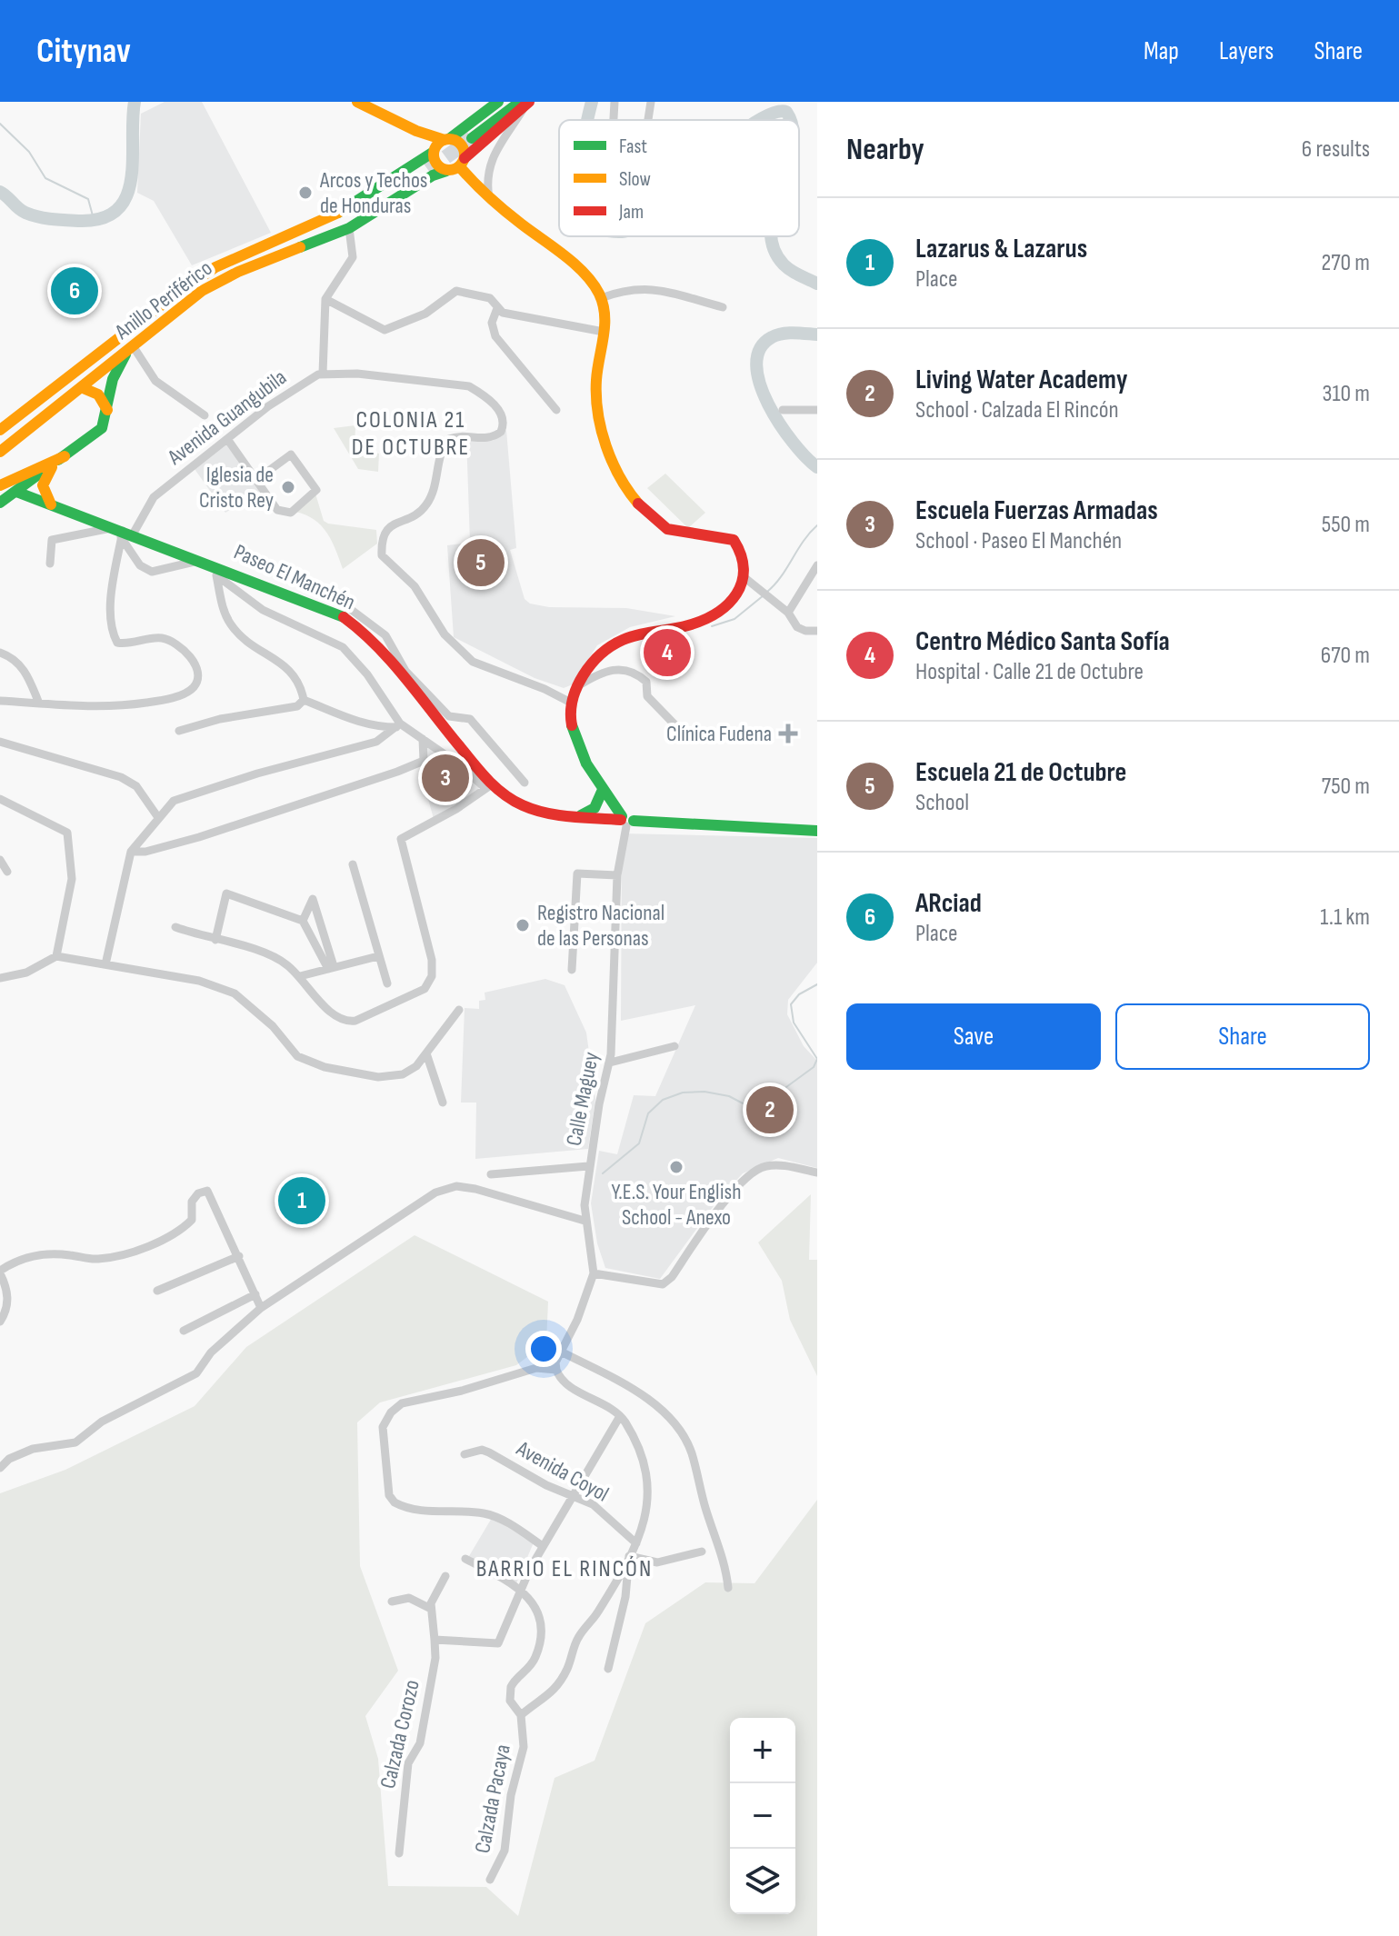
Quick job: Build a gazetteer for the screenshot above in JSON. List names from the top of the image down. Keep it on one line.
{"streets":{"main road":["Anillo Periférico","Paseo El Manchén"],"street":["Avenida Guangubila","Calle Maguey","Avenida Coyol","Calzada Corozo","Calzada Pacaya"]},"crossings":[["Avenida Guangubila","Paseo El Manchén"],["Paseo El Manchén","Calle Maguey"],["Calle Maguey","Calzada Pacaya"],["Avenida Coyol","Calzada Pacaya"]],"districts":["COLONIA 21 DE OCTUBRE","BARRIO EL RINCÓN"],"places":{"other":["Arcos y Techos de Honduras","Iglesia de Cristo Rey","Registro Nacional de las Personas","Y.E.S. Your English School - Anexo"],"health":["Clínica Fudena"]},"legend":["Fast","Slow","Jam"],"page":{"header":"Citynav","nav":["Map","Layers","Share"],"heading":["Nearby","6 results"],"list":[{"mark":"1","name":"Lazarus & Lazarus","note":"Place","value":"270 m"},{"mark":"2","name":"Living Water Academy","note":"School · Calzada El Rincón","value":"310 m"},{"mark":"3","name":"Escuela Fuerzas Armadas","note":"School · Paseo El Manchén","value":"550 m"},{"mark":"4","name":"Centro Médico Santa Sofía","note":"Hospital · Calle 21 de Octubre","value":"670 m"},{"mark":"5","name":"Escuela 21 de Octubre","note":"School","value":"750 m"},{"mark":"6","name":"ARciad","note":"Place","value":"1.1 km"}],"pins":["6","5","4","3","2","1"],"buttons":["Save","Share"],"map_buttons":["+","−"]}}
